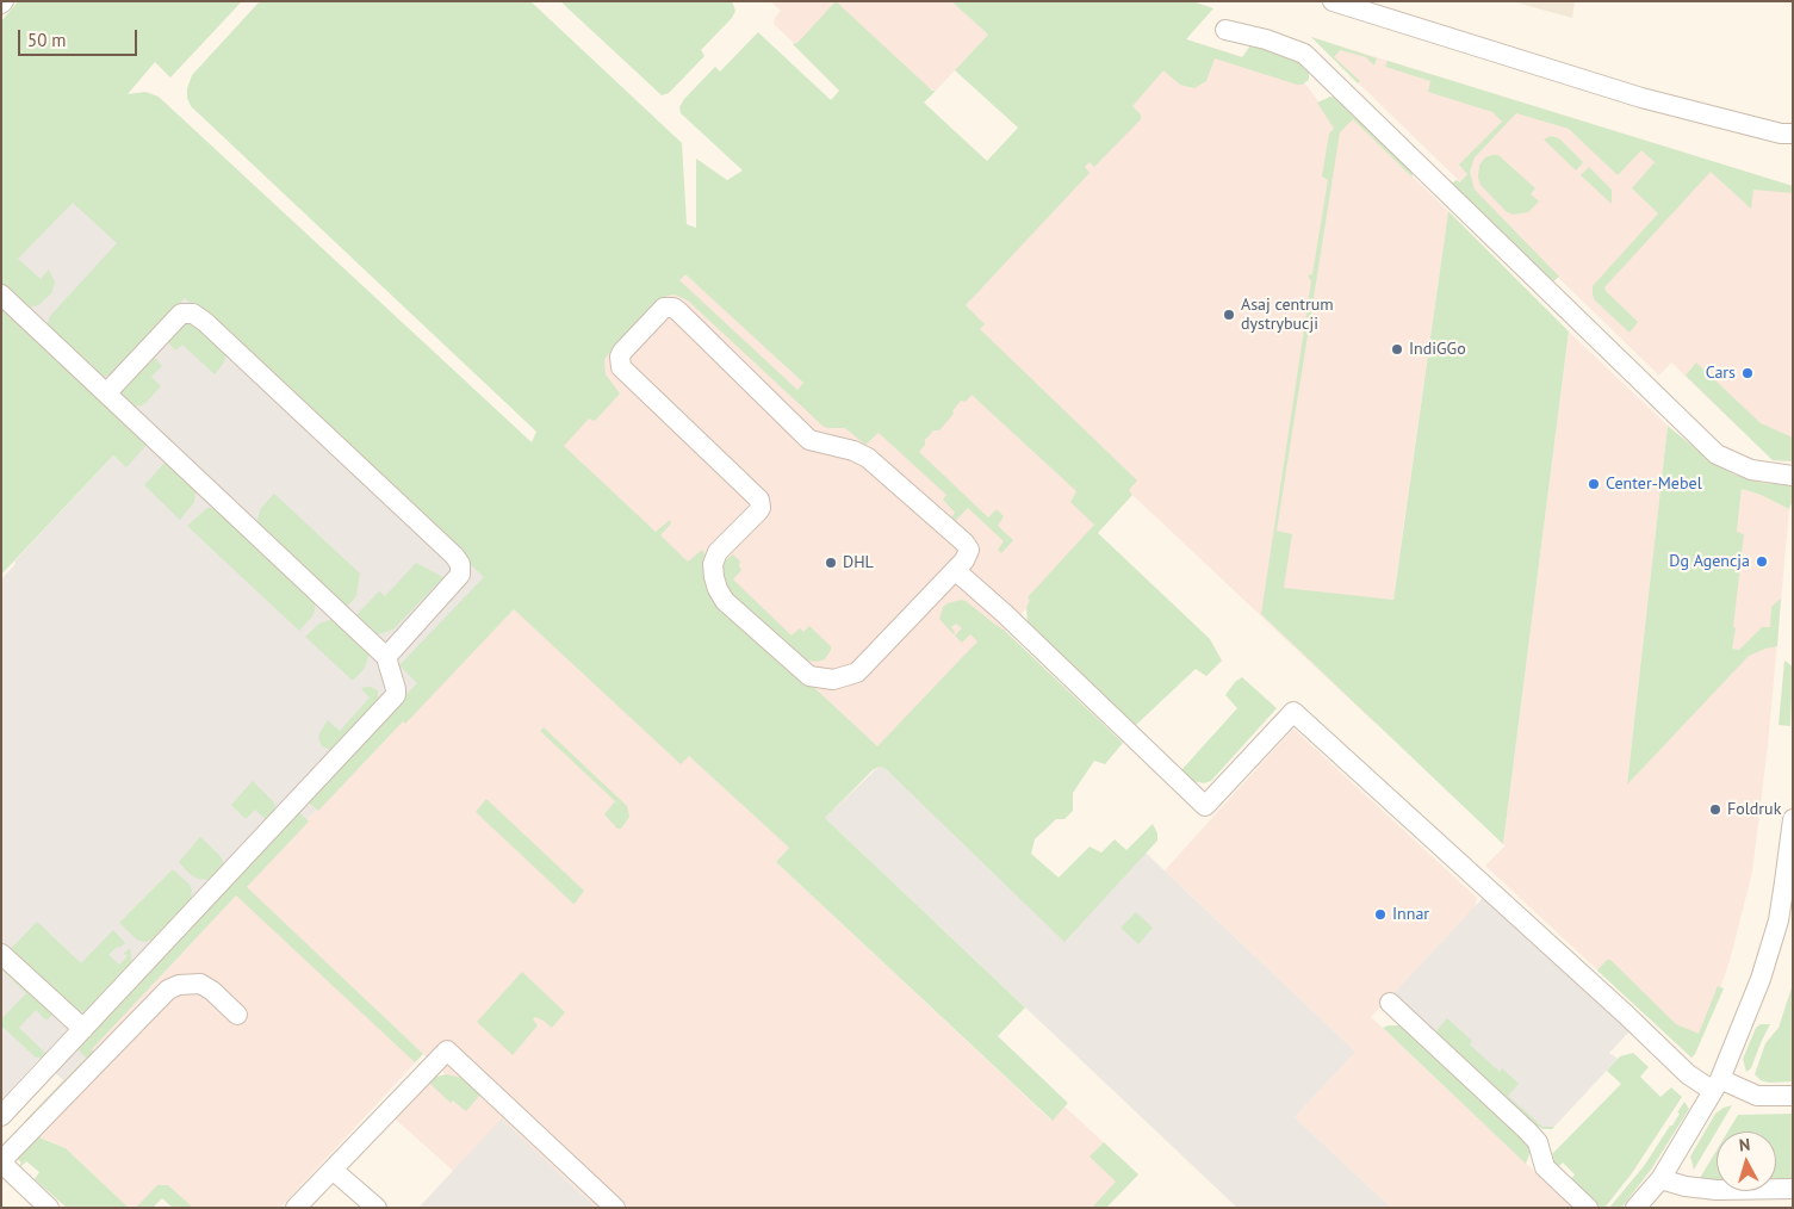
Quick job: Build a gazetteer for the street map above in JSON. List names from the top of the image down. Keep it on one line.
{"places":["Asaj centrum dystrybucji","IndiGGo","Cars","Center-Mebel","Dg Agencja","DHL","Foldruk","Innar"],"scale_bar":"50 m","north":"top"}
